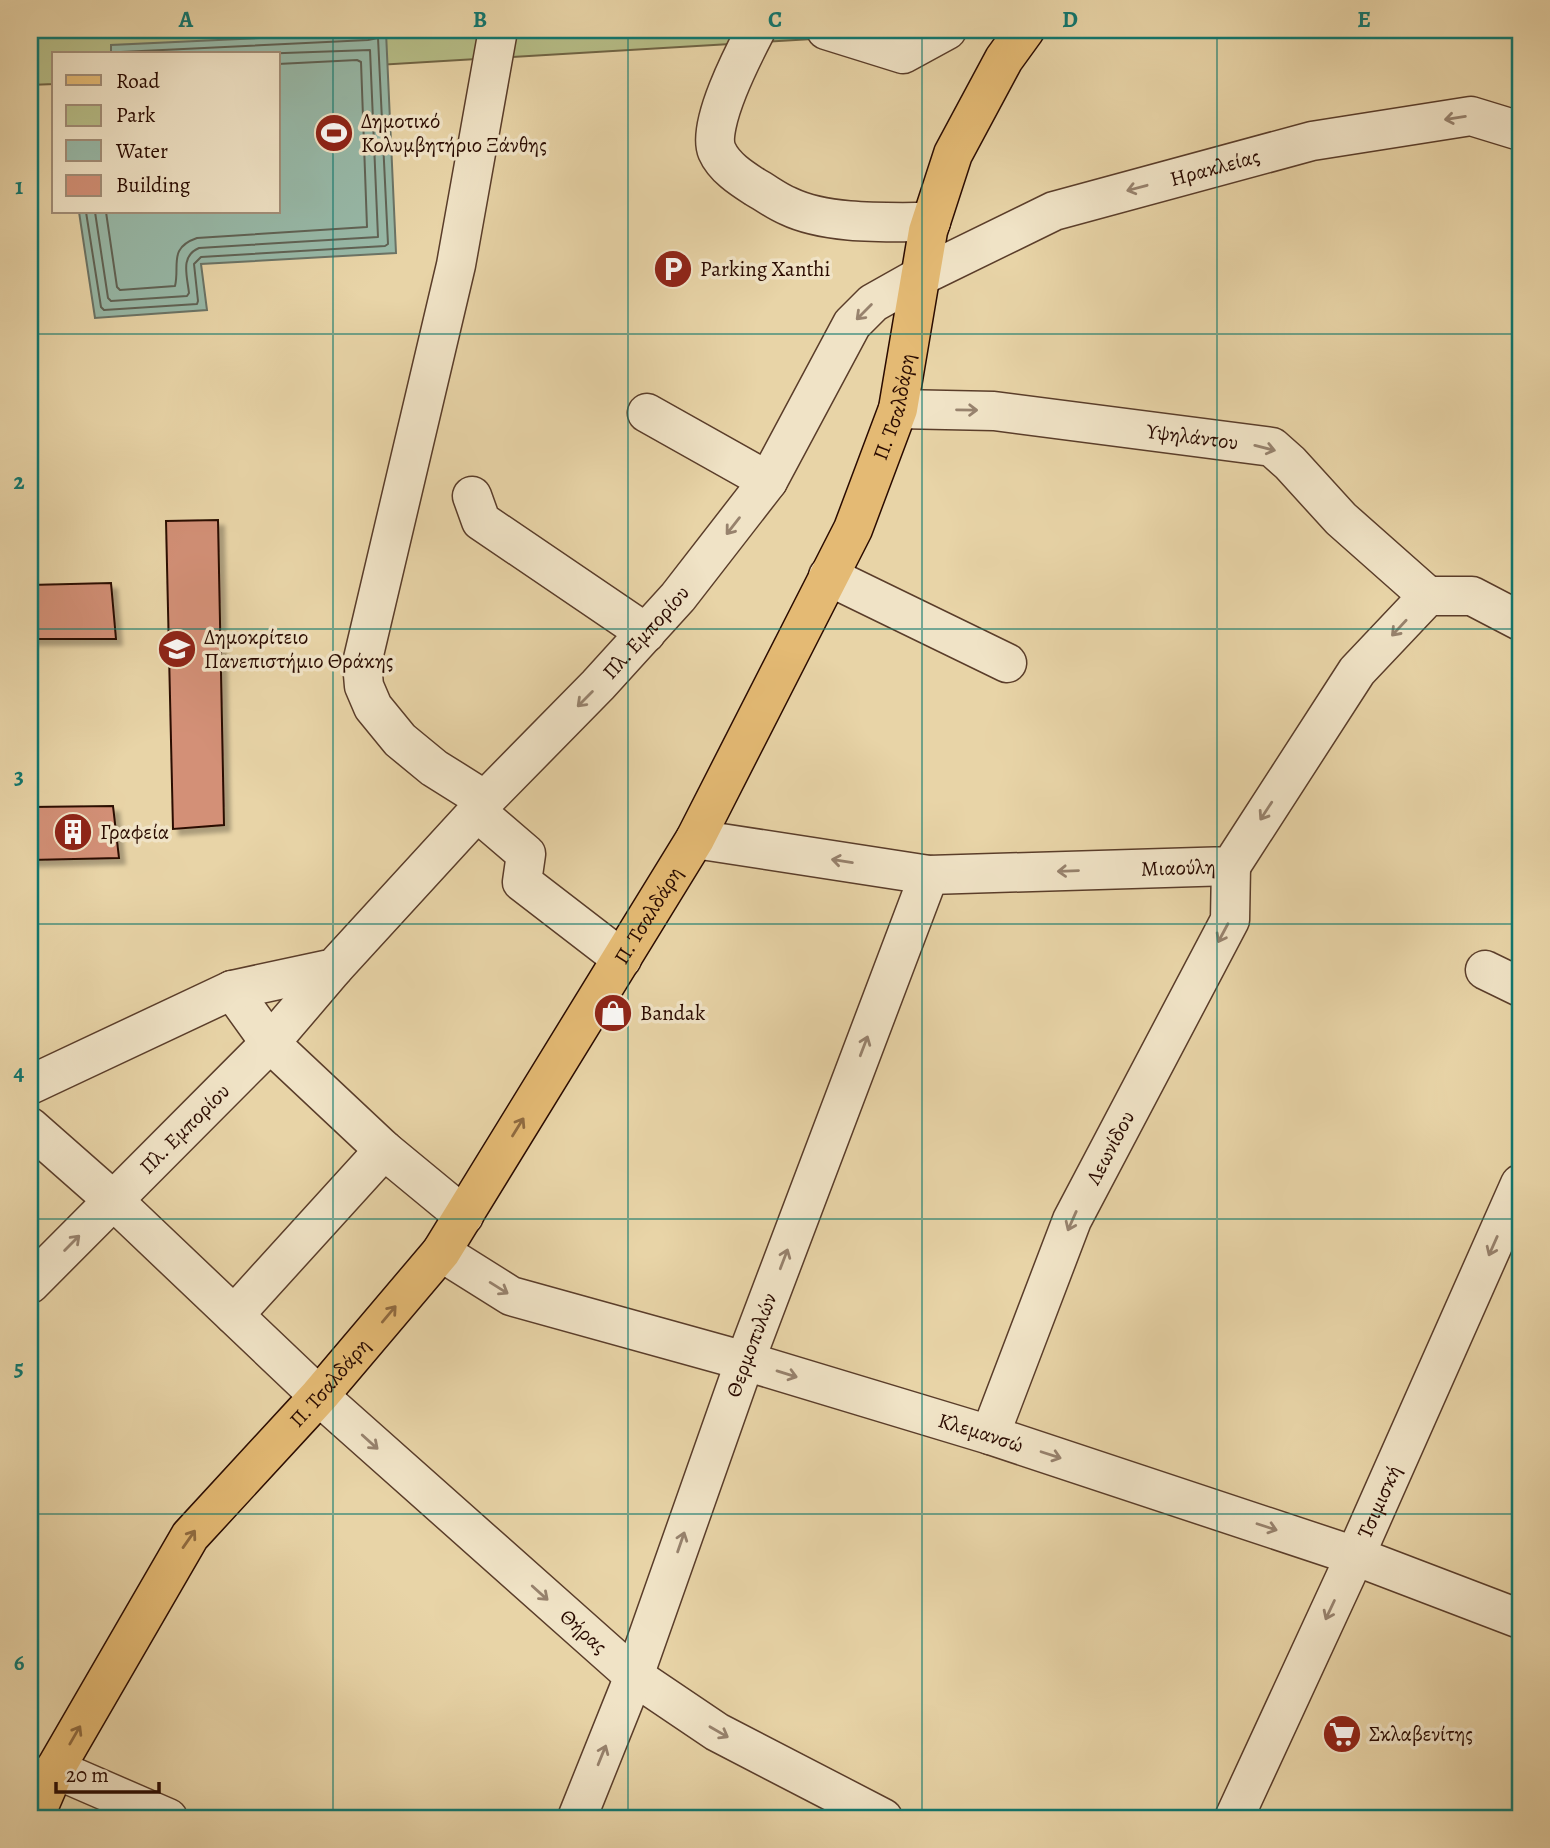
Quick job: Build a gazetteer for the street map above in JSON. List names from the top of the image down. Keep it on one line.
{"streets":{"main road":["Π. Τσαλδάρη"],"street":["Ηρακλείας","Υψηλάντου","Πλ. Εμπορίου","Μιαούλη","Λεωνίδου","Θερμοπυλών","Κλεμανσώ","Τσιμισκή","Θήρας"]},"crossings":[["Ηρακλείας","Π. Τσαλδάρη"],["Ηρακλείας","Πλ. Εμπορίου"],["Π. Τσαλδάρη","Υψηλάντου"],["Π. Τσαλδάρη","Πλ. Εμπορίου"],["Π. Τσαλδάρη","Μιαούλη"],["Π. Τσαλδάρη","Κλεμανσώ"],["Π. Τσαλδάρη","Θήρας"],["Υψηλάντου","Μιαούλη"],["Πλ. Εμπορίου","Θήρας"],["Μιαούλη","Λεωνίδου"],["Μιαούλη","Θερμοπυλών"],["Λεωνίδου","Κλεμανσώ"],["Θερμοπυλών","Κλεμανσώ"],["Θερμοπυλών","Θήρας"],["Κλεμανσώ","Τσιμισκή"]],"one_way":["Ηρακλείας","Π. Τσαλδάρη","Υψηλάντου","Μιαούλη","Λεωνίδου","Θερμοπυλών","Κλεμανσώ","Τσιμισκή","Θήρας"],"places":{"sports":["Δημοτικό Κολυμβητήριο Ξάνθης"],"parking":["Parking Xanthi"],"school or university":["Δημοκρίτειο Πανεπιστήμιο Θράκης"],"building":["Γραφεία"],"shop":["Bandak"],"supermarket":["Σκλαβενίτης"]},"legend":["Road","Park","Water","Building"],"scale_bar":"20 m","grid":{"columns":["A","B","C","D","E"],"rows":["1","2","3","4","5","6"]}}
